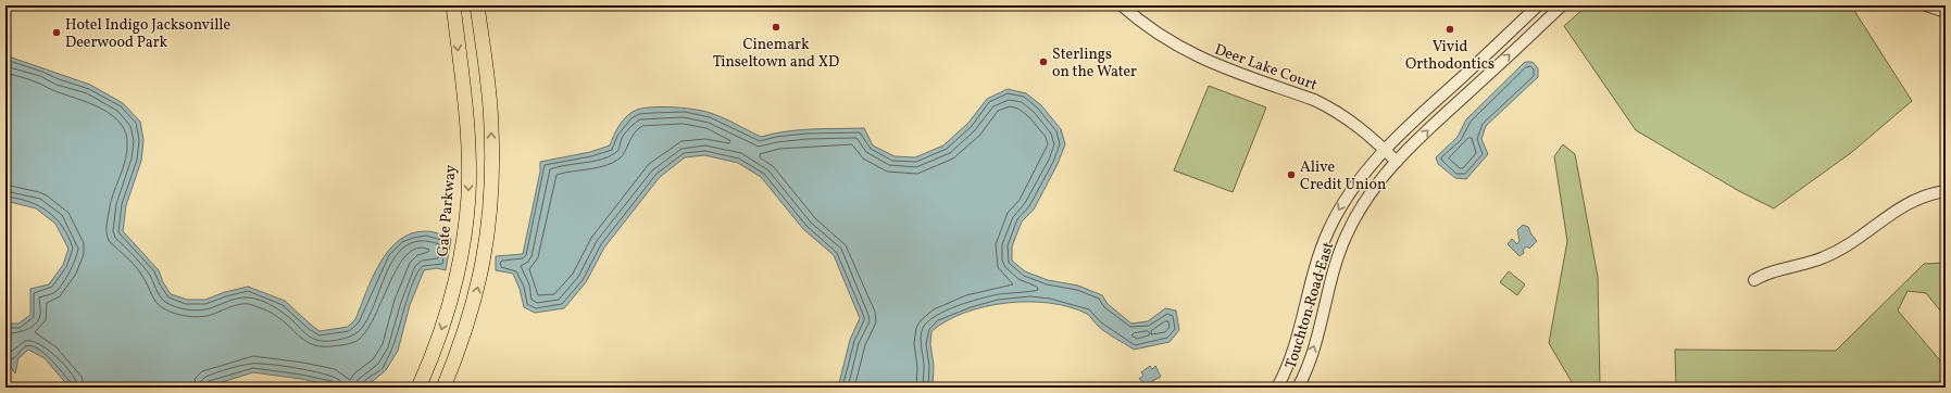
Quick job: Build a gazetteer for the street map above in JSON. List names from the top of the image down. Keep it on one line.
{"streets":{"main road":["Gate Parkway"],"street":["Deer Lake Court","Touchton Road East"]},"crossings":[["Deer Lake Court","Touchton Road East"]],"places":["Cinemark Tinseltown and XD","Vivid Orthodontics","Hotel Indigo Jacksonville Deerwood Park","Sterlings on the Water","Alive Credit Union"]}
